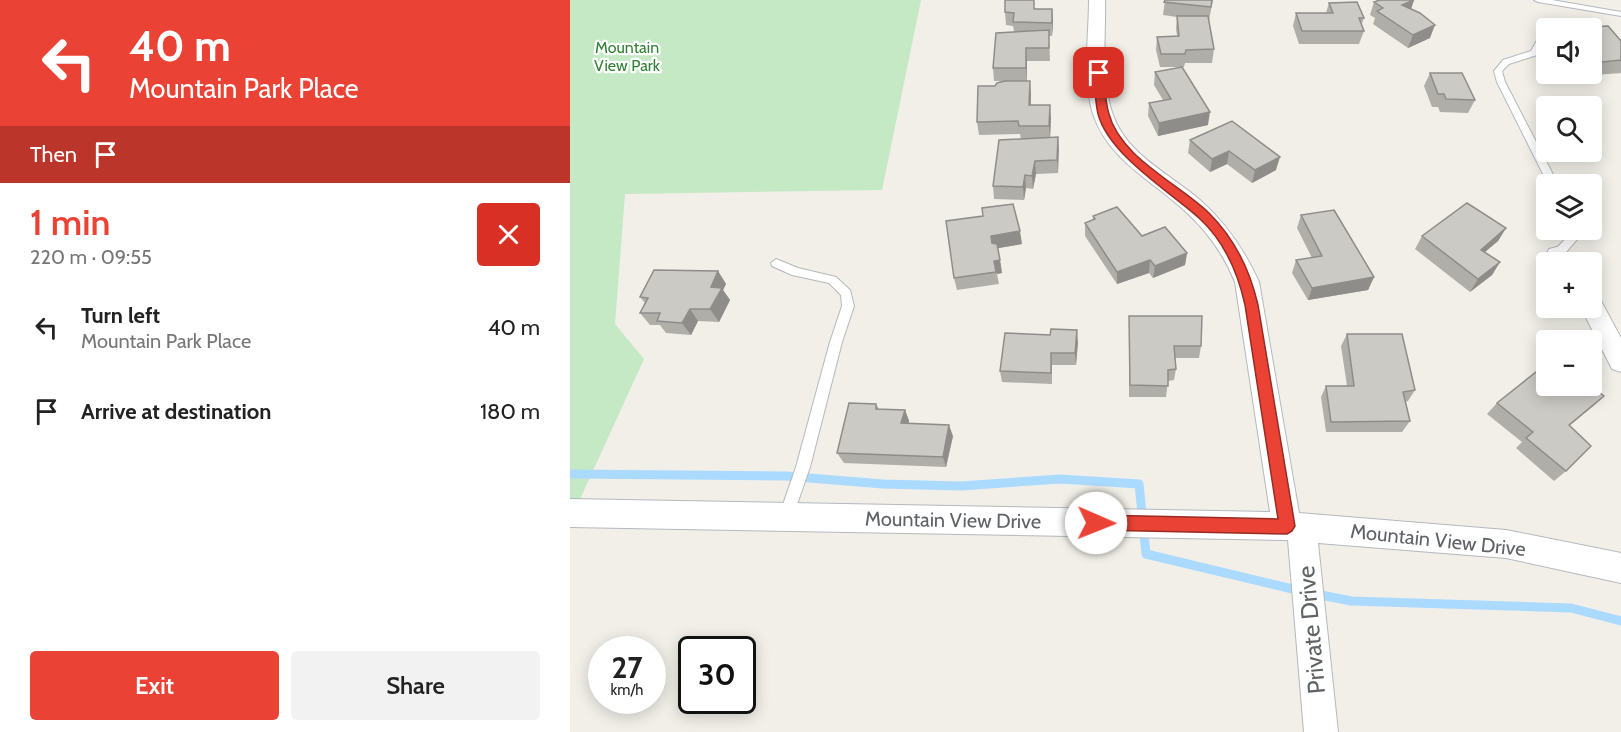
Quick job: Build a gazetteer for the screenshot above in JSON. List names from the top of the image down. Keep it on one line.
{"streets":{"street":["Mountain View Drive","Private Drive"]},"crossings":[["Mountain View Drive","Private Drive"]],"parks":["Mountain View Park"],"page":{"turn":["40 m","Mountain Park Place"],"map_buttons":["+","−"],"then":"Then","heading":["1 min","220 m · 09:55"],"list":[{"name":"Turn left","note":"Mountain Park Place","value":"40 m"},{"name":"Arrive at destination","value":"180 m"}],"speed":"27 km/h","limit":"30","buttons":["Exit","Share"]}}
